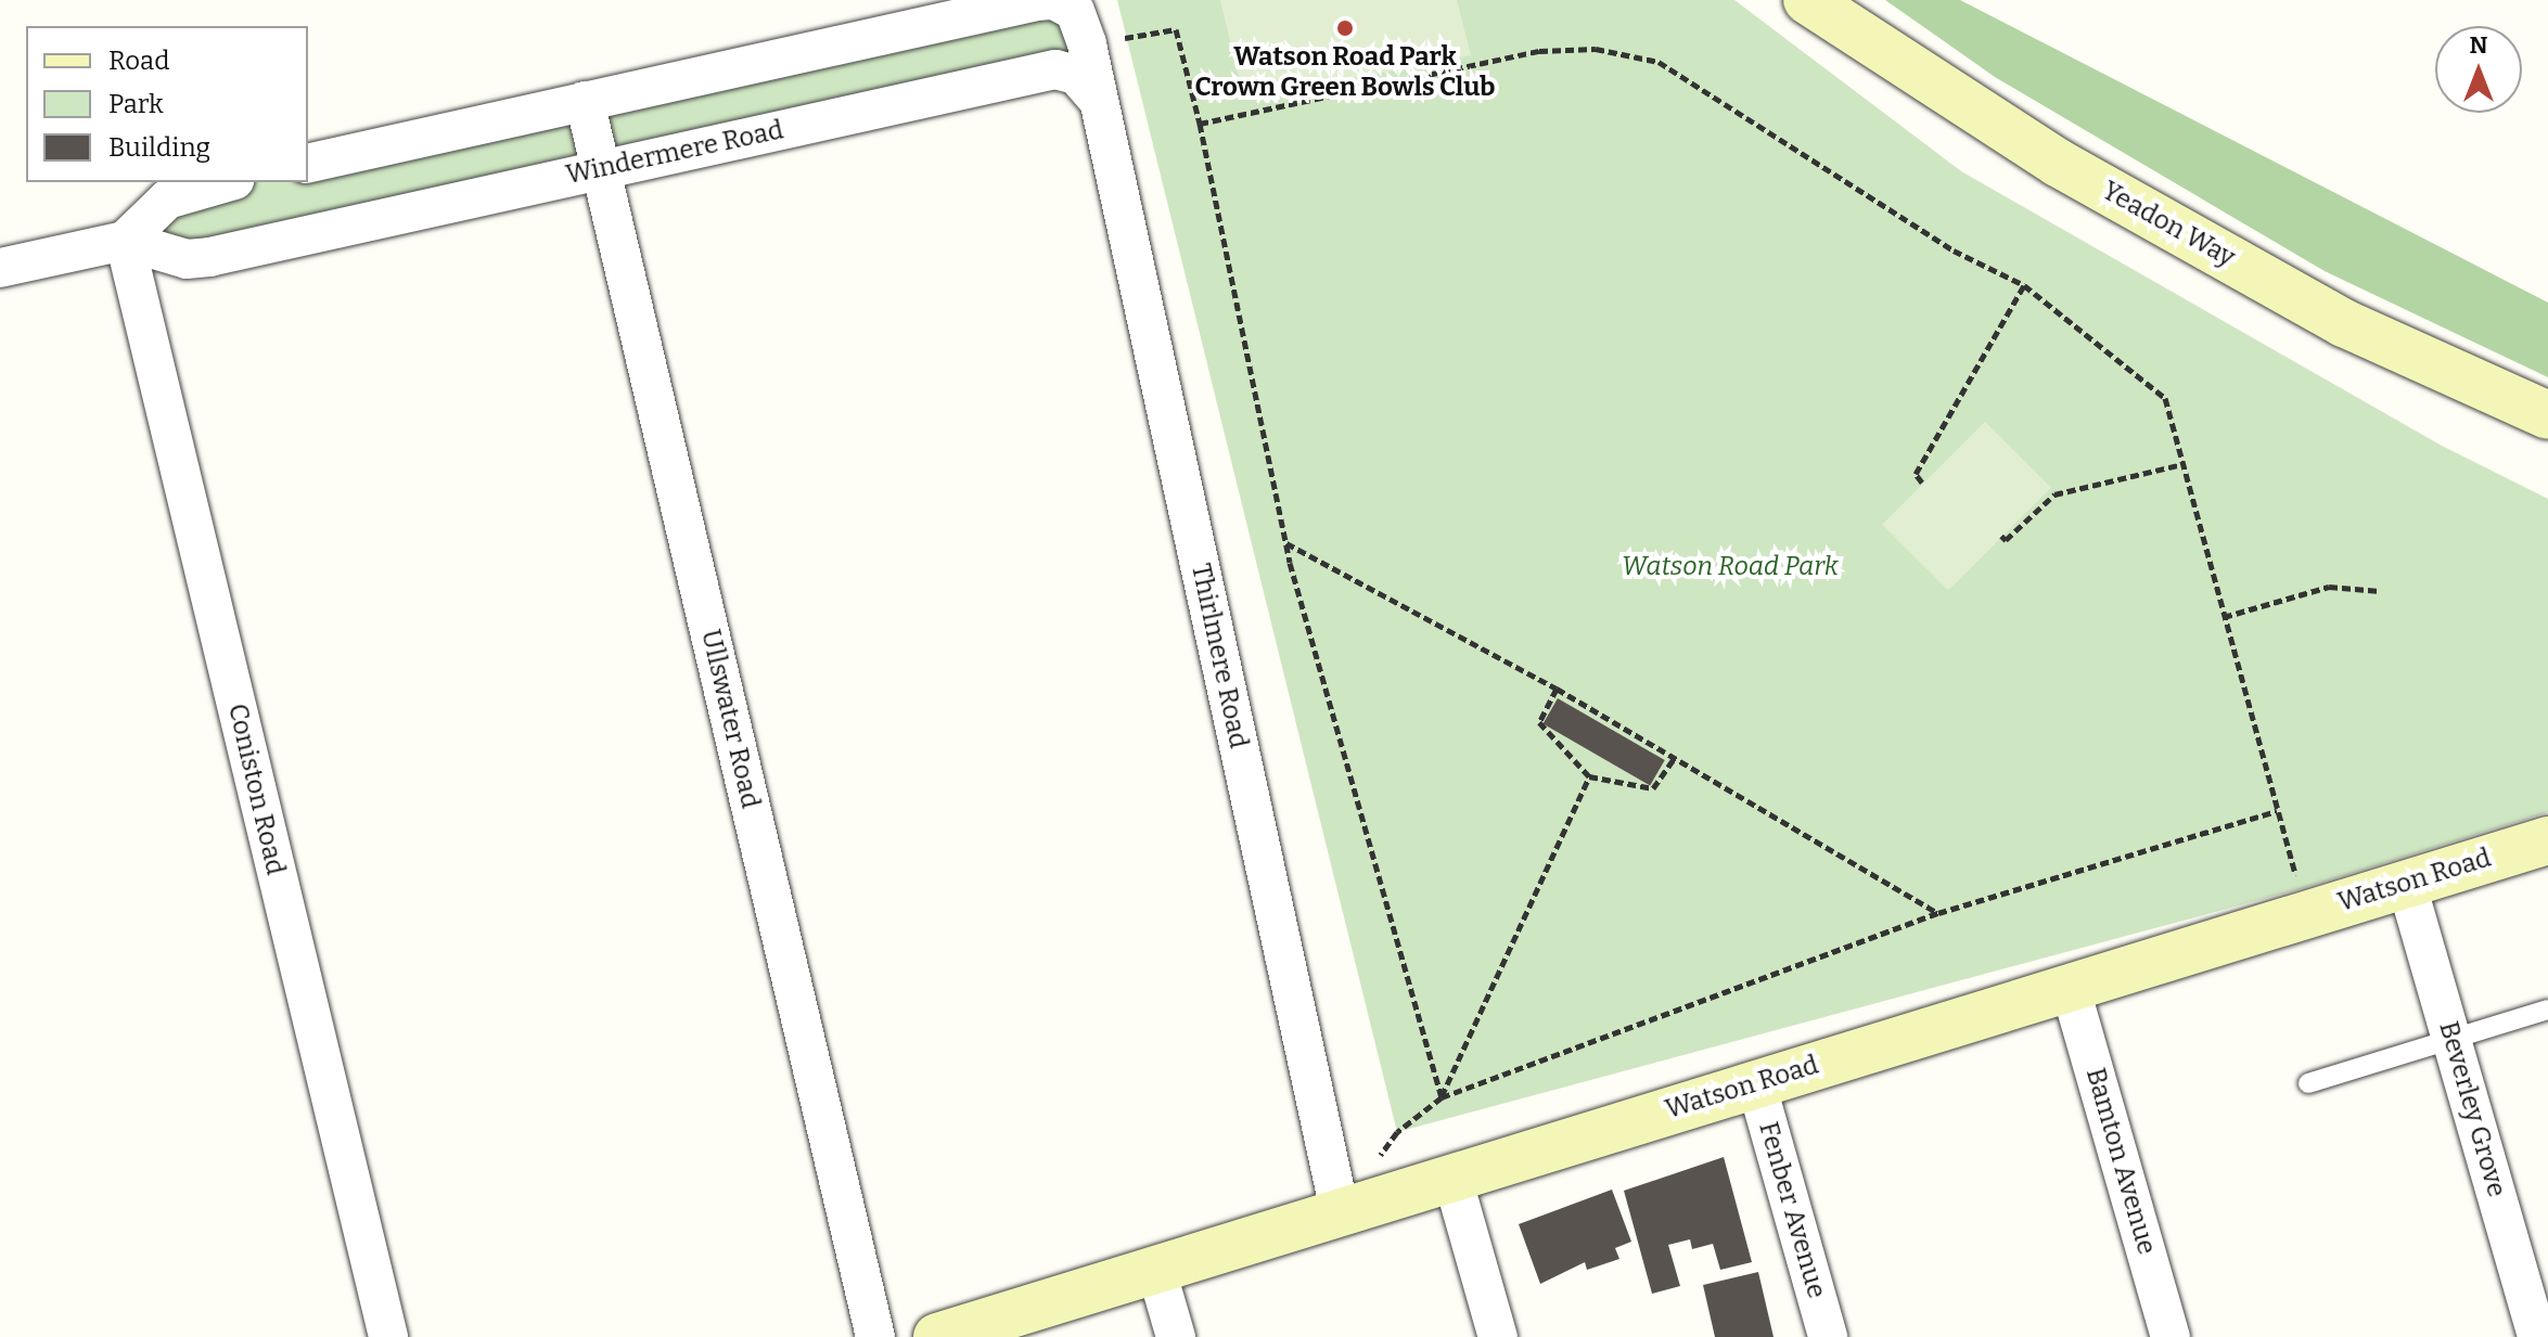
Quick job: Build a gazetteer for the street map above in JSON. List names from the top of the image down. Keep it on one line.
{"streets":{"street":["Windermere Road","Yeadon Way","Thirlmere Road","Ullswater Road","Coniston Road","Watson Road","Beverley Grove","Bamton Avenue","Fenber Avenue"]},"crossings":[["Windermere Road","Thirlmere Road"],["Windermere Road","Ullswater Road"],["Windermere Road","Coniston Road"],["Thirlmere Road","Watson Road"],["Watson Road","Beverley Grove"],["Watson Road","Bamton Avenue"],["Watson Road","Fenber Avenue"]],"parks":["Watson Road Park"],"places":["Watson Road Park Crown Green Bowls Club"],"legend":["Road","Park","Building"],"north":"top"}
